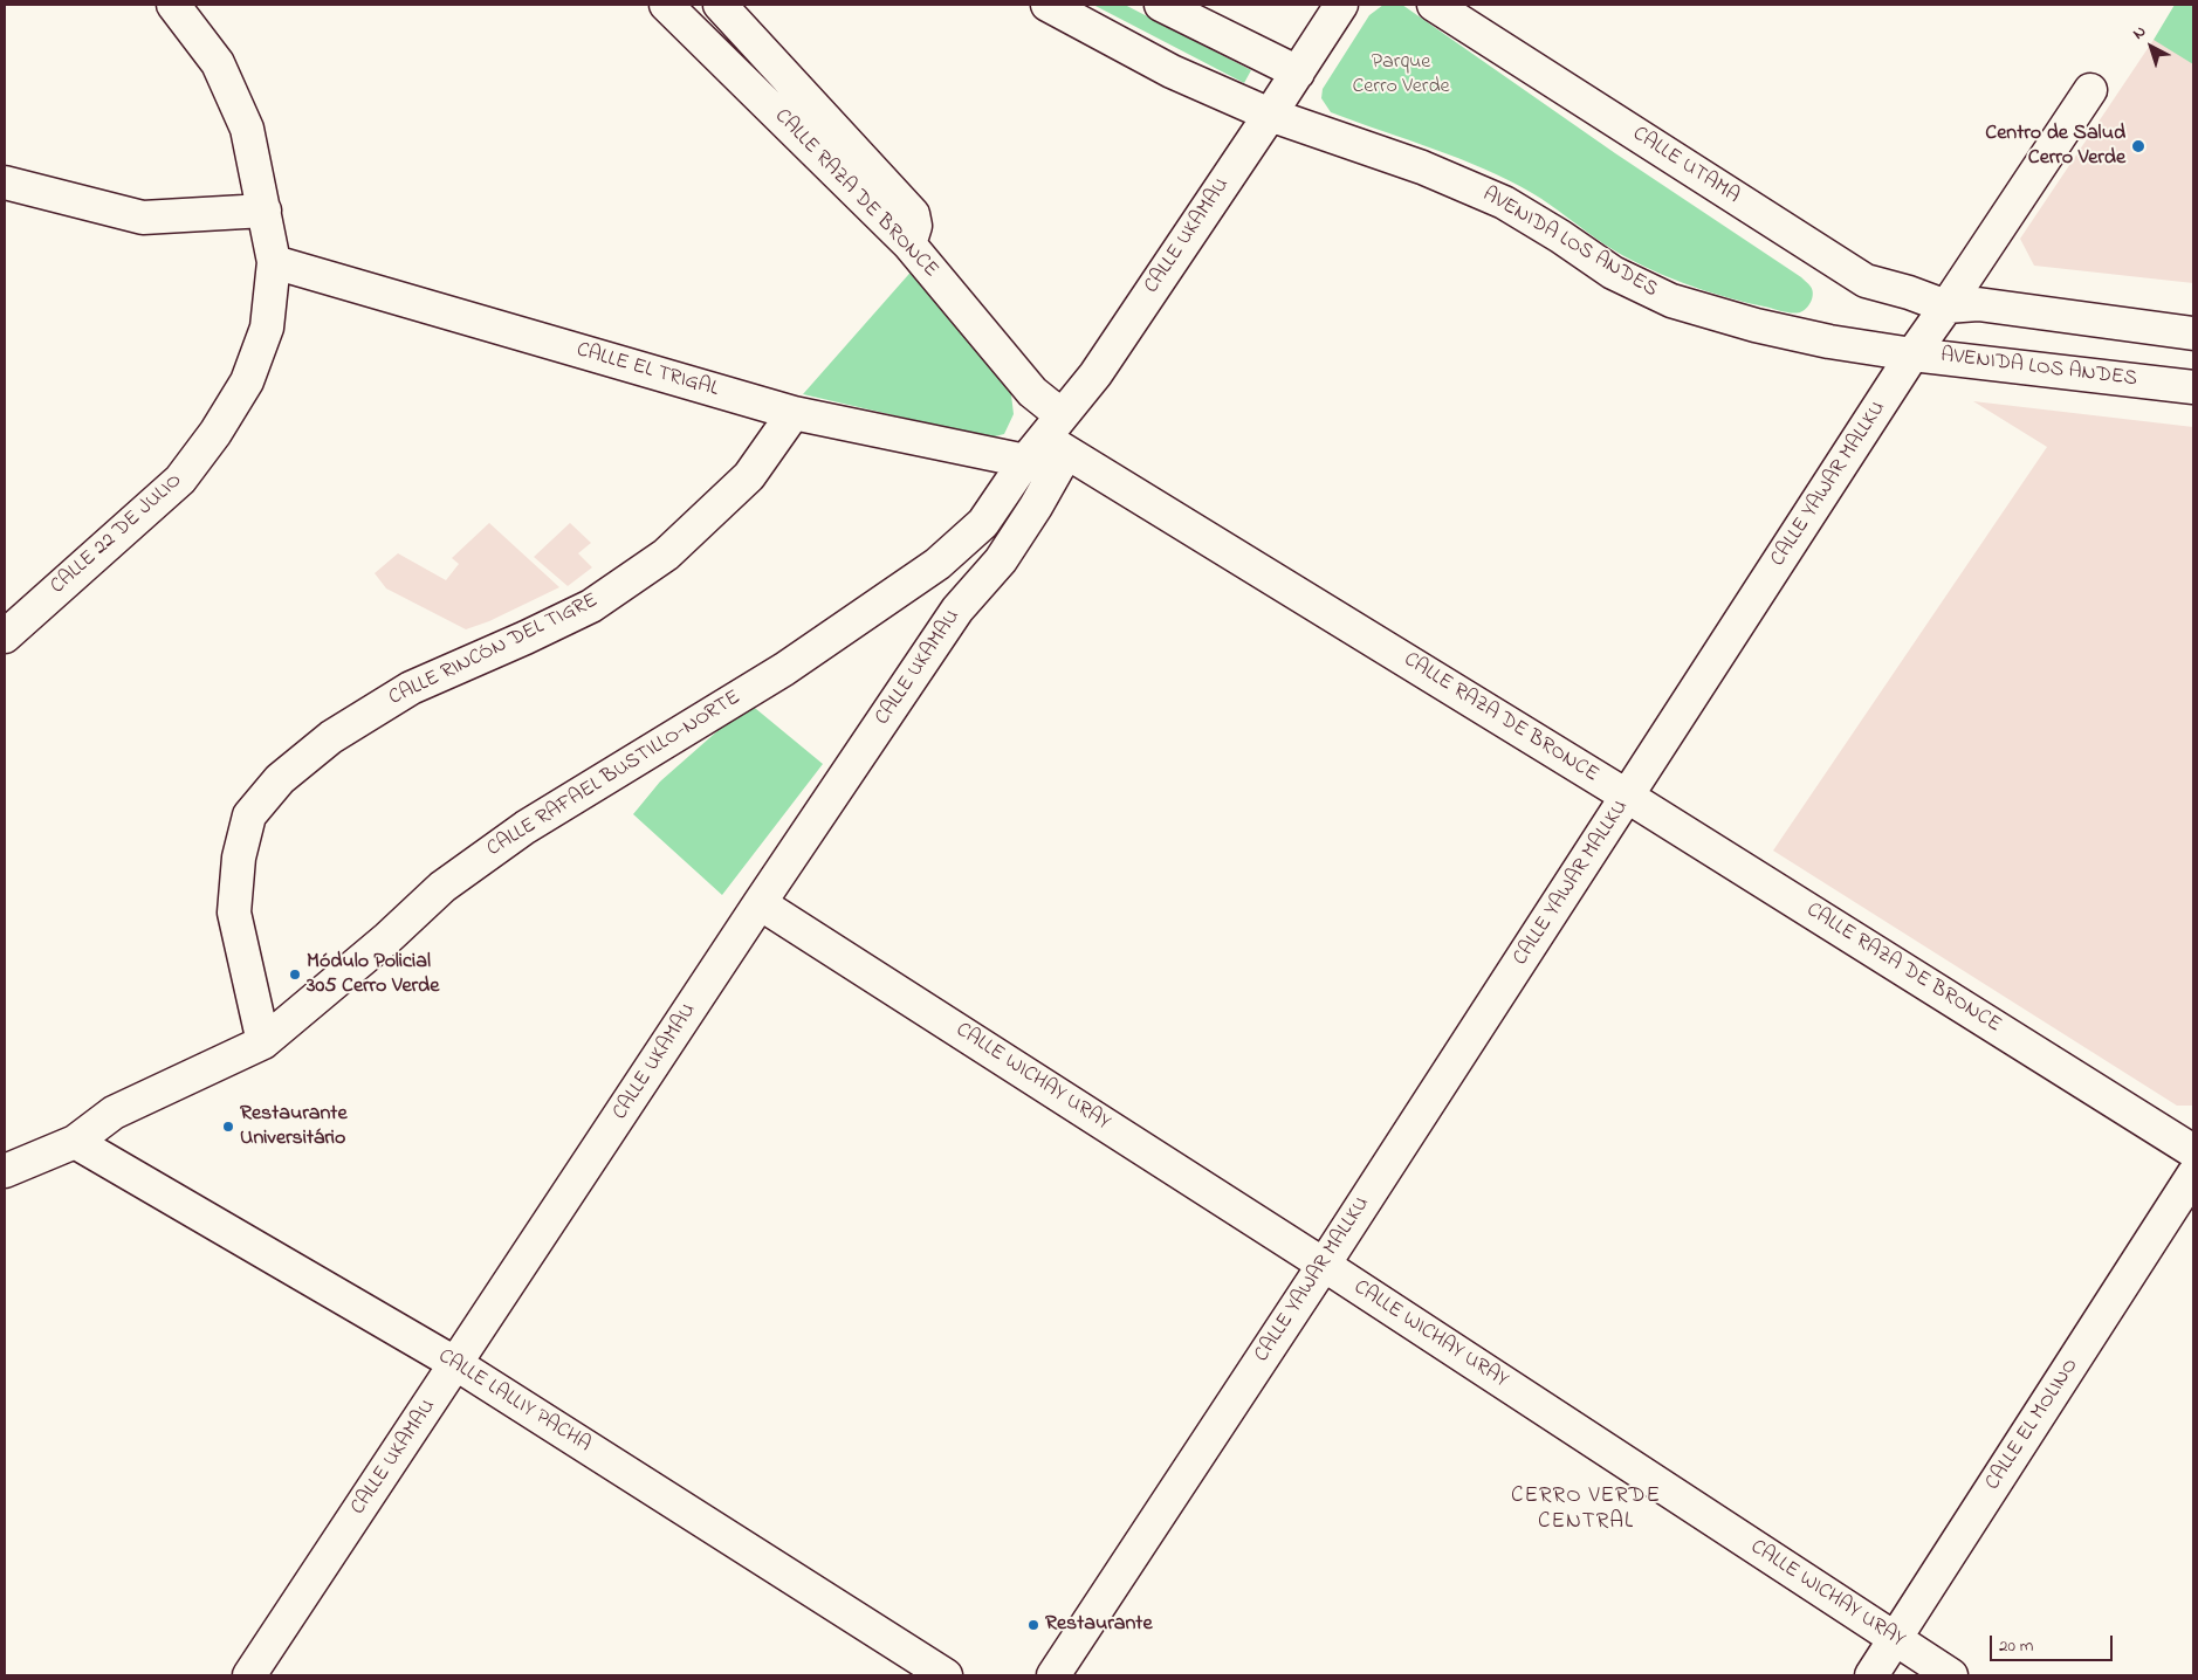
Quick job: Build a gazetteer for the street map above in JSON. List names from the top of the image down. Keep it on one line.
{"streets":{"street":["CALLE UTAMA","CALLE RAZA DE BRONCE","CALLE UKAMAU","AVENIDA LOS ANDES","CALLE EL TRIGAL","CALLE YAWAR MALLKU","CALLE 22 DE JULIO","CALLE RINCÓN DEL TIGRE","CALLE RAFAEL BUSTILLO-NORTE","CALLE WICHAY URAY","CALLE LALLIY PACHA","CALLE EL MOLINO"]},"crossings":[["CALLE UTAMA","CALLE YAWAR MALLKU"],["CALLE RAZA DE BRONCE","CALLE UKAMAU"],["CALLE RAZA DE BRONCE","CALLE EL TRIGAL"],["CALLE RAZA DE BRONCE","CALLE YAWAR MALLKU"],["CALLE RAZA DE BRONCE","CALLE RAFAEL BUSTILLO-NORTE"],["CALLE RAZA DE BRONCE","CALLE EL MOLINO"],["CALLE UKAMAU","AVENIDA LOS ANDES"],["CALLE UKAMAU","CALLE EL TRIGAL"],["CALLE UKAMAU","CALLE RAFAEL BUSTILLO-NORTE"],["CALLE UKAMAU","CALLE WICHAY URAY"],["CALLE UKAMAU","CALLE LALLIY PACHA"],["AVENIDA LOS ANDES","CALLE YAWAR MALLKU"],["CALLE EL TRIGAL","CALLE 22 DE JULIO"],["CALLE EL TRIGAL","CALLE RINCÓN DEL TIGRE"],["CALLE EL TRIGAL","CALLE RAFAEL BUSTILLO-NORTE"],["CALLE YAWAR MALLKU","CALLE WICHAY URAY"],["CALLE RINCÓN DEL TIGRE","CALLE RAFAEL BUSTILLO-NORTE"],["CALLE RAFAEL BUSTILLO-NORTE","CALLE LALLIY PACHA"],["CALLE WICHAY URAY","CALLE EL MOLINO"]],"districts":["CERRO VERDE CENTRAL"],"parks":["Parque Cerro Verde"],"places":["Centro de Salud Cerro Verde","Módulo Policial 305 Cerro Verde","Restaurante Universitário","Restaurante"],"scale_bar":"20 m","north":"top left"}
